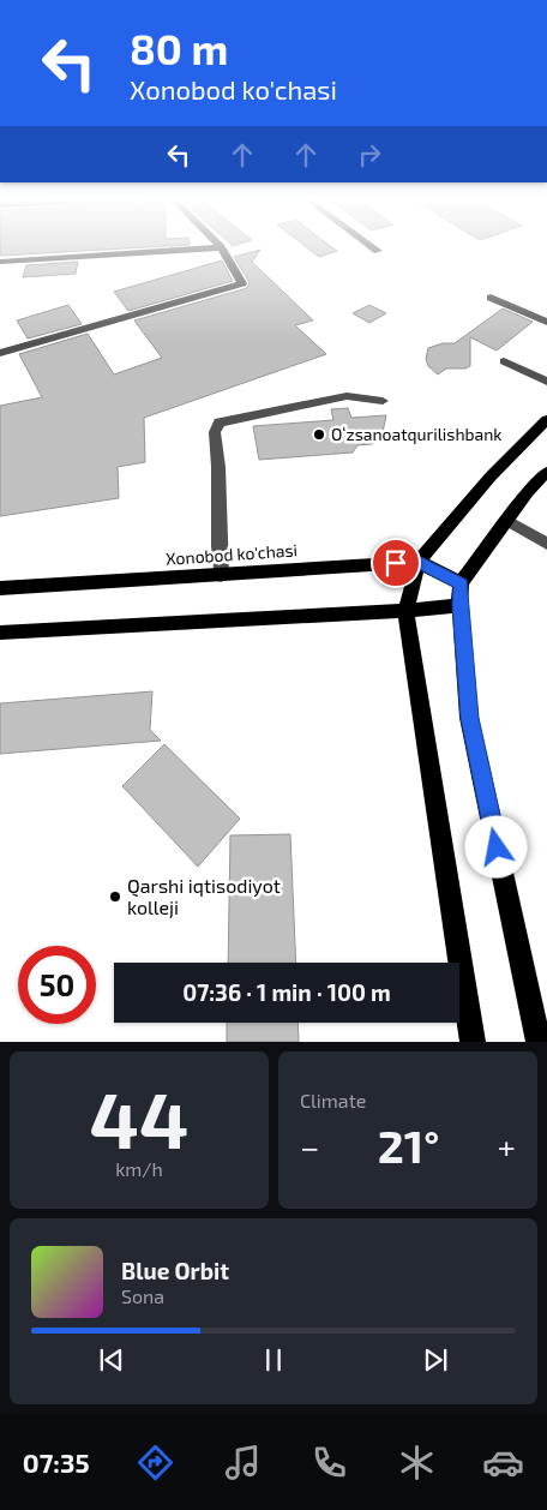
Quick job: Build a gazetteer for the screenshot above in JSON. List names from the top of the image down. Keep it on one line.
{"streets":{"main road":["Xonobod ko'chasi"]},"places":["Oʻzsanoatqurilishbank","Qarshi iqtisodiyot kolleji"],"page":{"turn":["80 m","Xonobod ko'chasi"],"limit":"50","trip":"07:36 · 1 min · 100 m","tile":[["44","km/h"],"Climate"],"heat":["−","21°","+"],"song":["Blue Orbit","Sona"],"tabs":"07:35"}}
